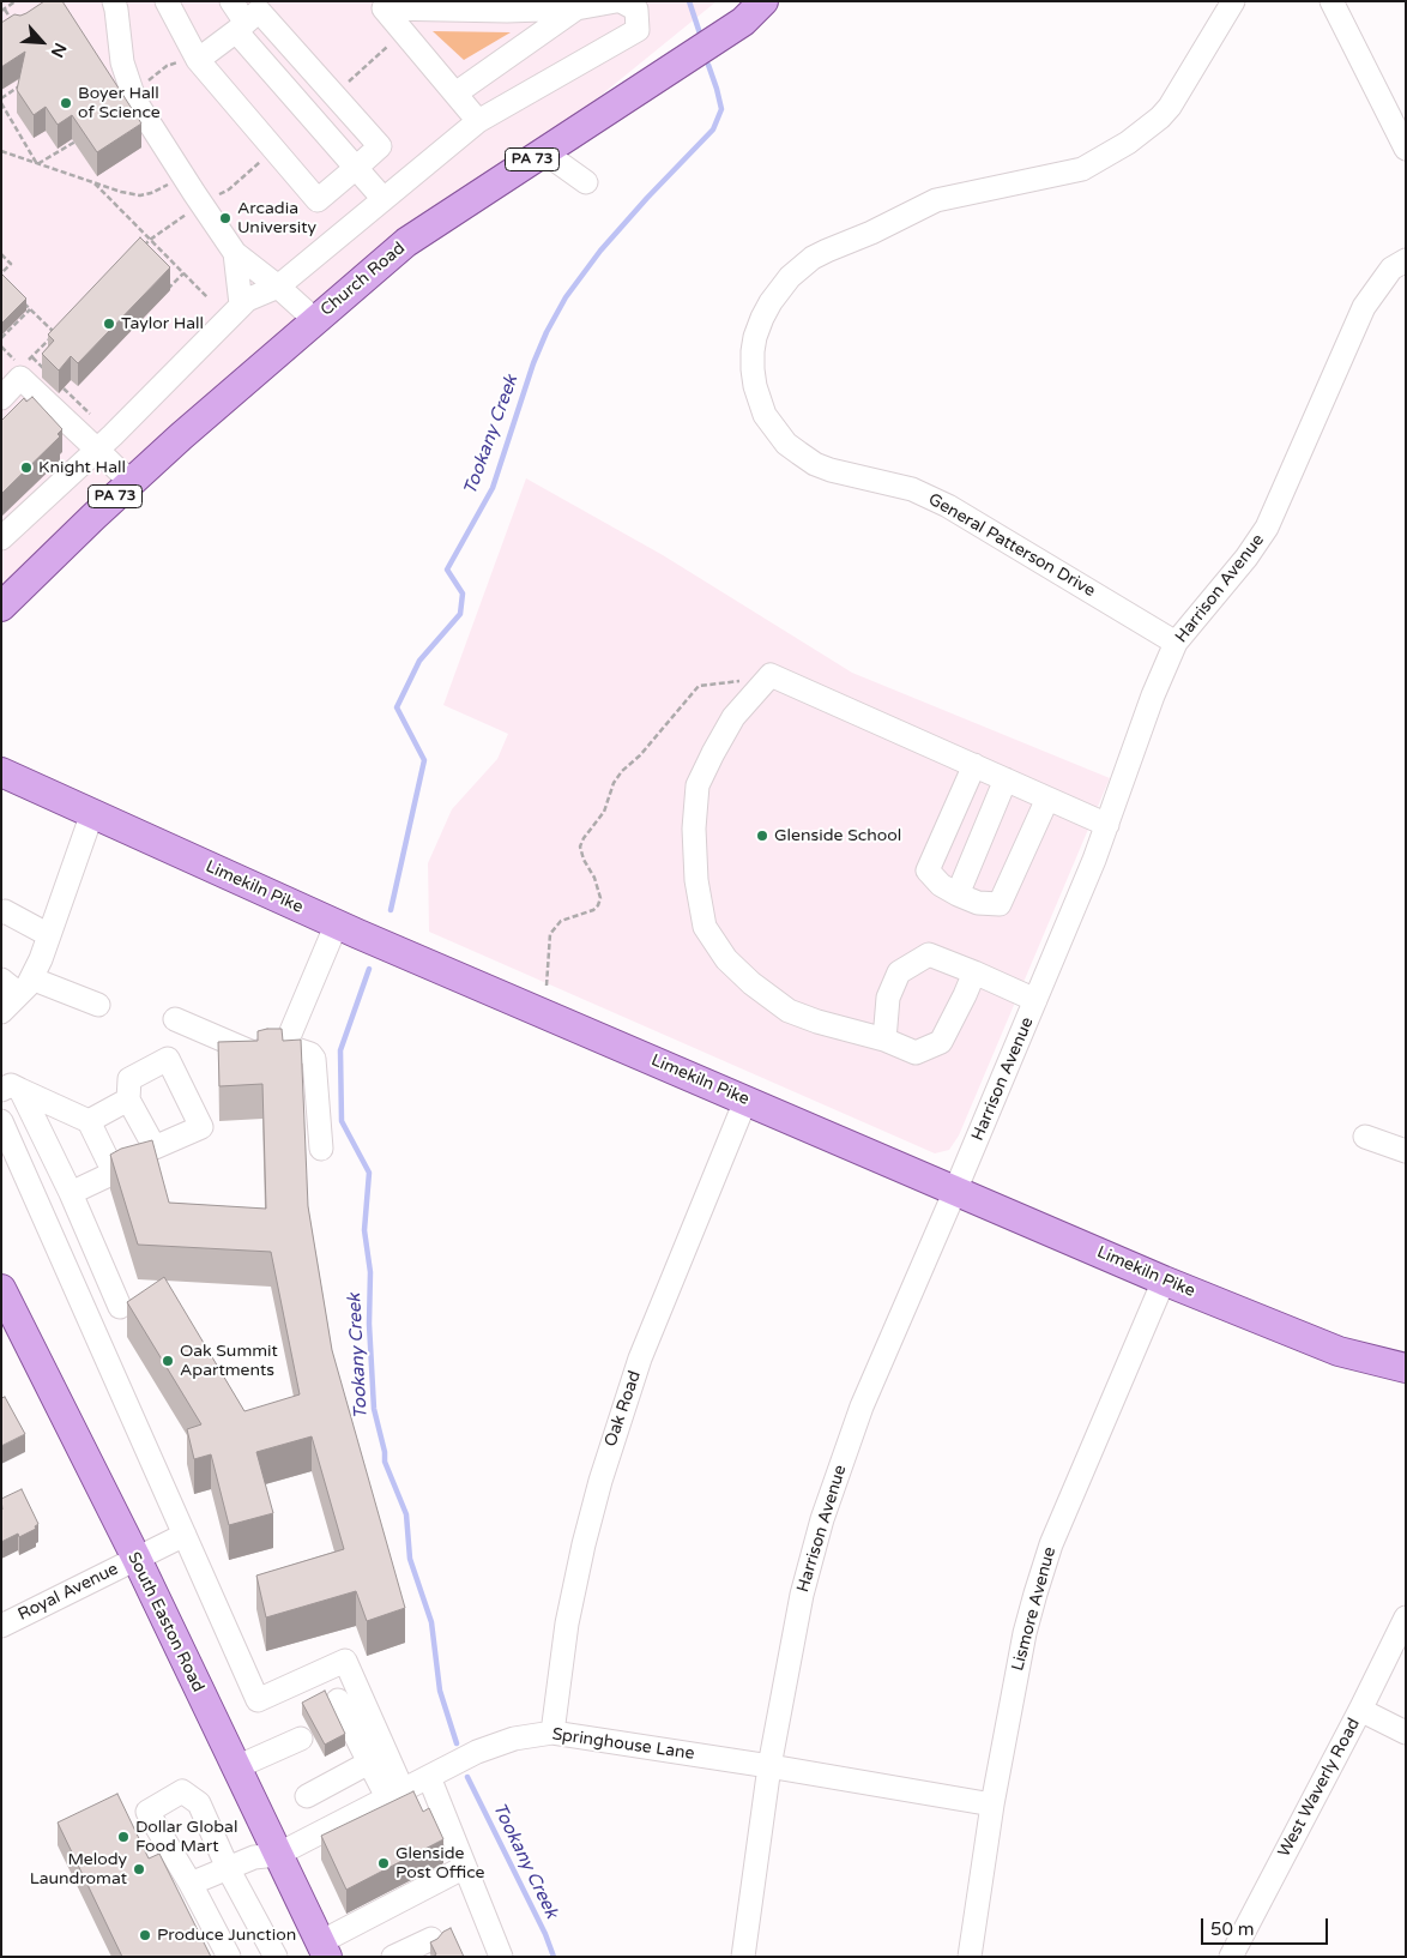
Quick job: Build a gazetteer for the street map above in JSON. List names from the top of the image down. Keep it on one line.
{"streets":{"main road":["PA 73","Church Road","Limekiln Pike","South Easton Road"],"street":["General Patterson Drive","Harrison Avenue","Oak Road","Royal Avenue","Lismore Avenue","Springhouse Lane","West Waverly Road"]},"crossings":[["General Patterson Drive","Harrison Avenue"],["Harrison Avenue","Limekiln Pike"],["Harrison Avenue","Springhouse Lane"],["Limekiln Pike","Oak Road"],["Limekiln Pike","Lismore Avenue"],["Oak Road","Springhouse Lane"],["Royal Avenue","South Easton Road"],["Lismore Avenue","Springhouse Lane"],["South Easton Road","Springhouse Lane"]],"water":["Tookany Creek"],"places":["Boyer Hall of Science","Arcadia University","Taylor Hall","Knight Hall","Glenside School","Oak Summit Apartments","Dollar Global Food Mart","Glenside Post Office","Melody Laundromat","Produce Junction"],"scale_bar":"50 m","north":"bottom right"}
